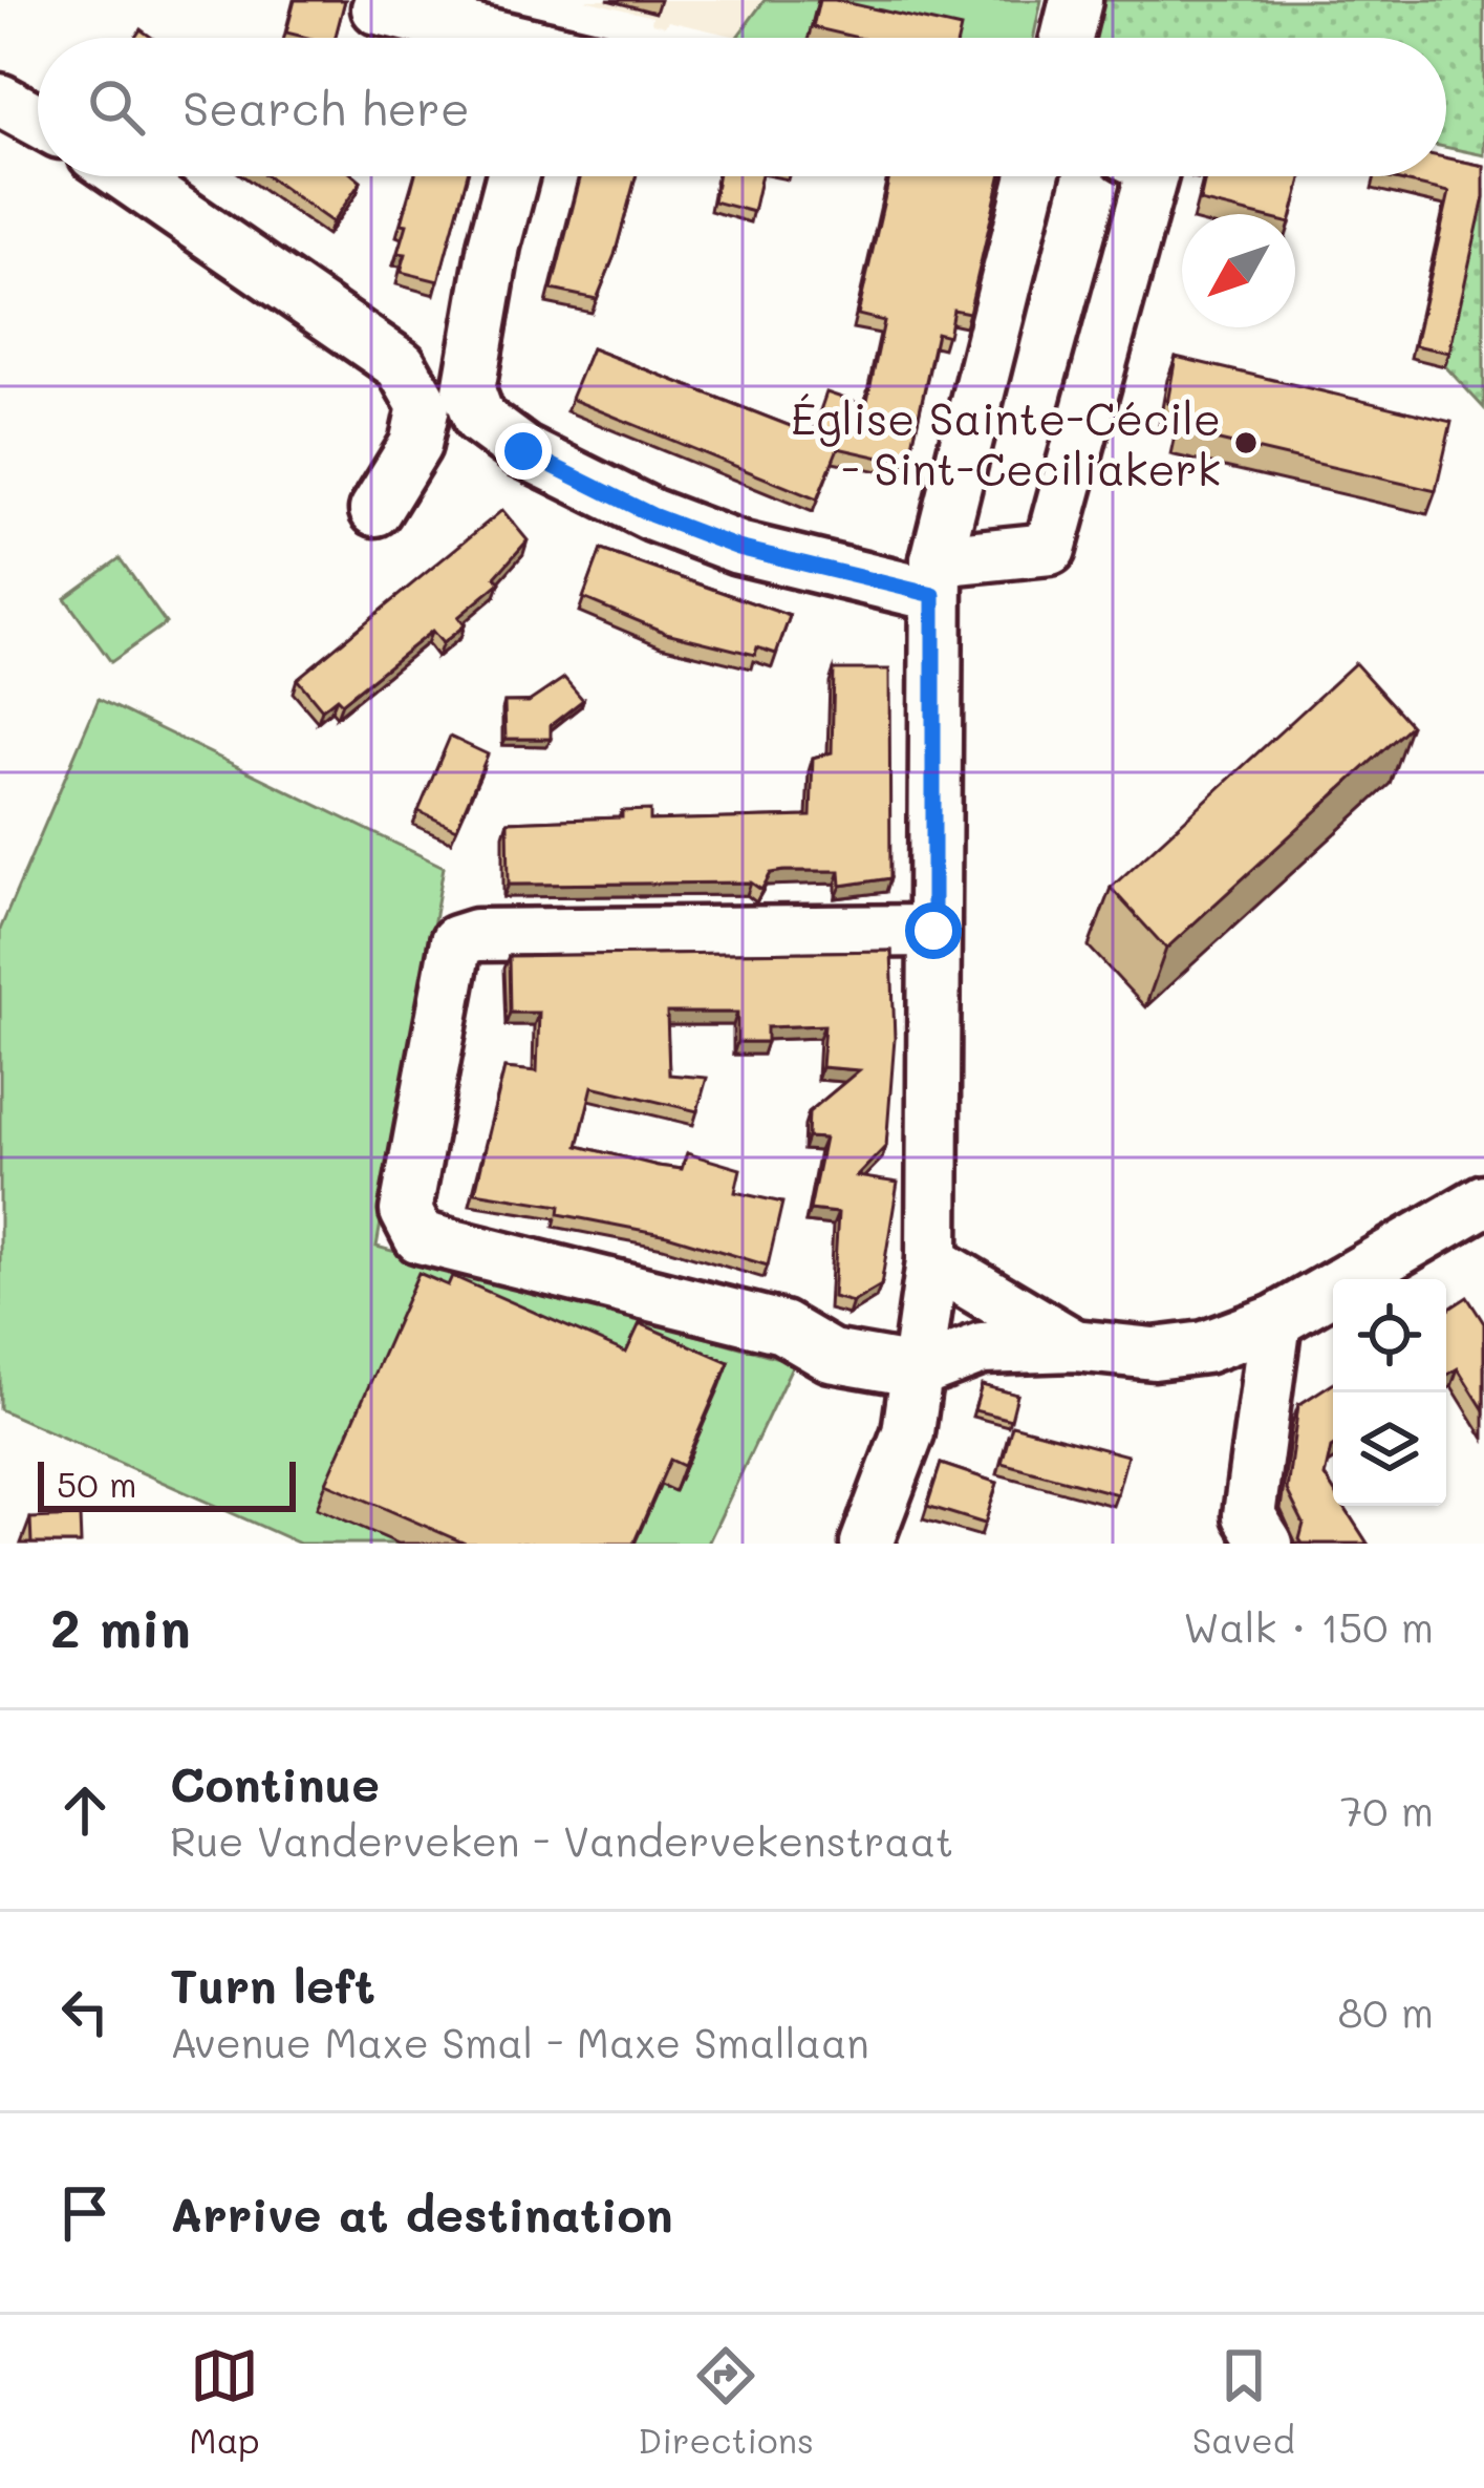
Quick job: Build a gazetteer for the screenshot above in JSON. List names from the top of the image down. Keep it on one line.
{"places":["Église Sainte-Cécile - Sint-Ceciliakerk"],"scale_bar":"50 m","north":"bottom left","page":{"search":"Search here","scale":"50 m","heading":["2 min","Walk · 150 m"],"list":[["Continue","Rue Vanderveken - Vandervekenstraat","70 m"],["Turn left","Avenue Maxe Smal - Maxe Smallaan","80 m"],"Arrive at destination"],"nav":["Map","Directions","Saved"]}}
